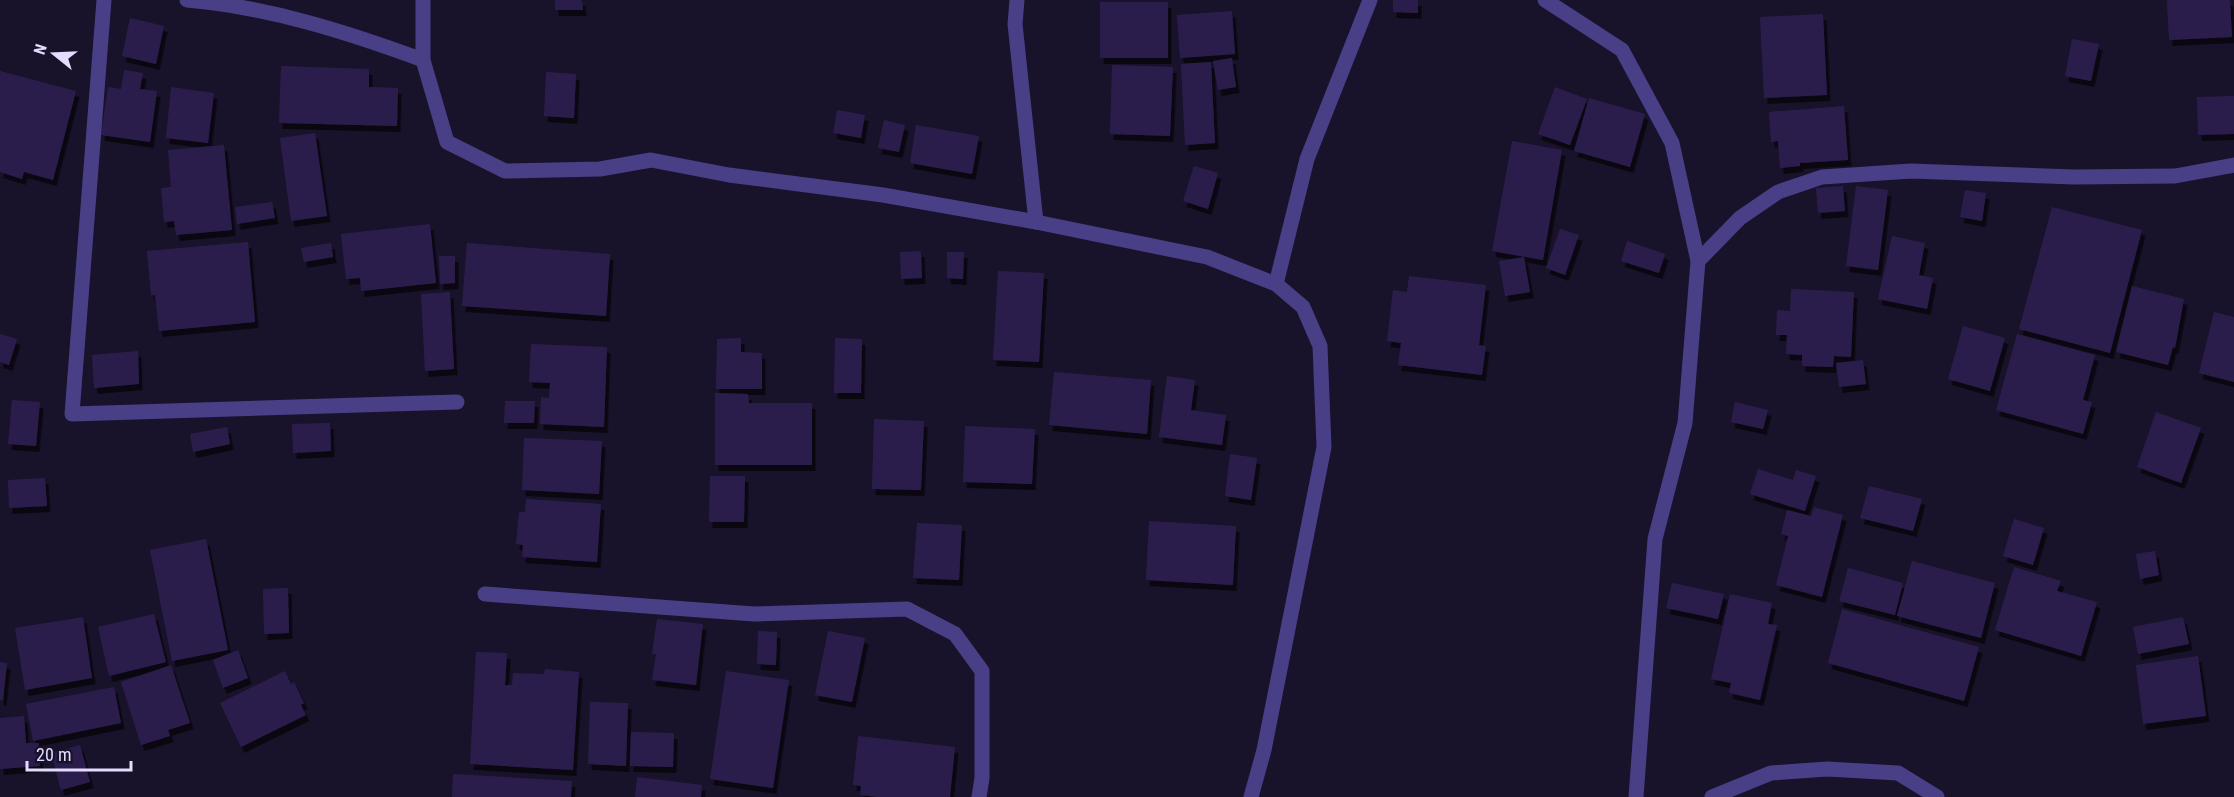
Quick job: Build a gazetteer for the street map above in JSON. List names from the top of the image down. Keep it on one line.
{"scale_bar":"20 m","north":"left"}
